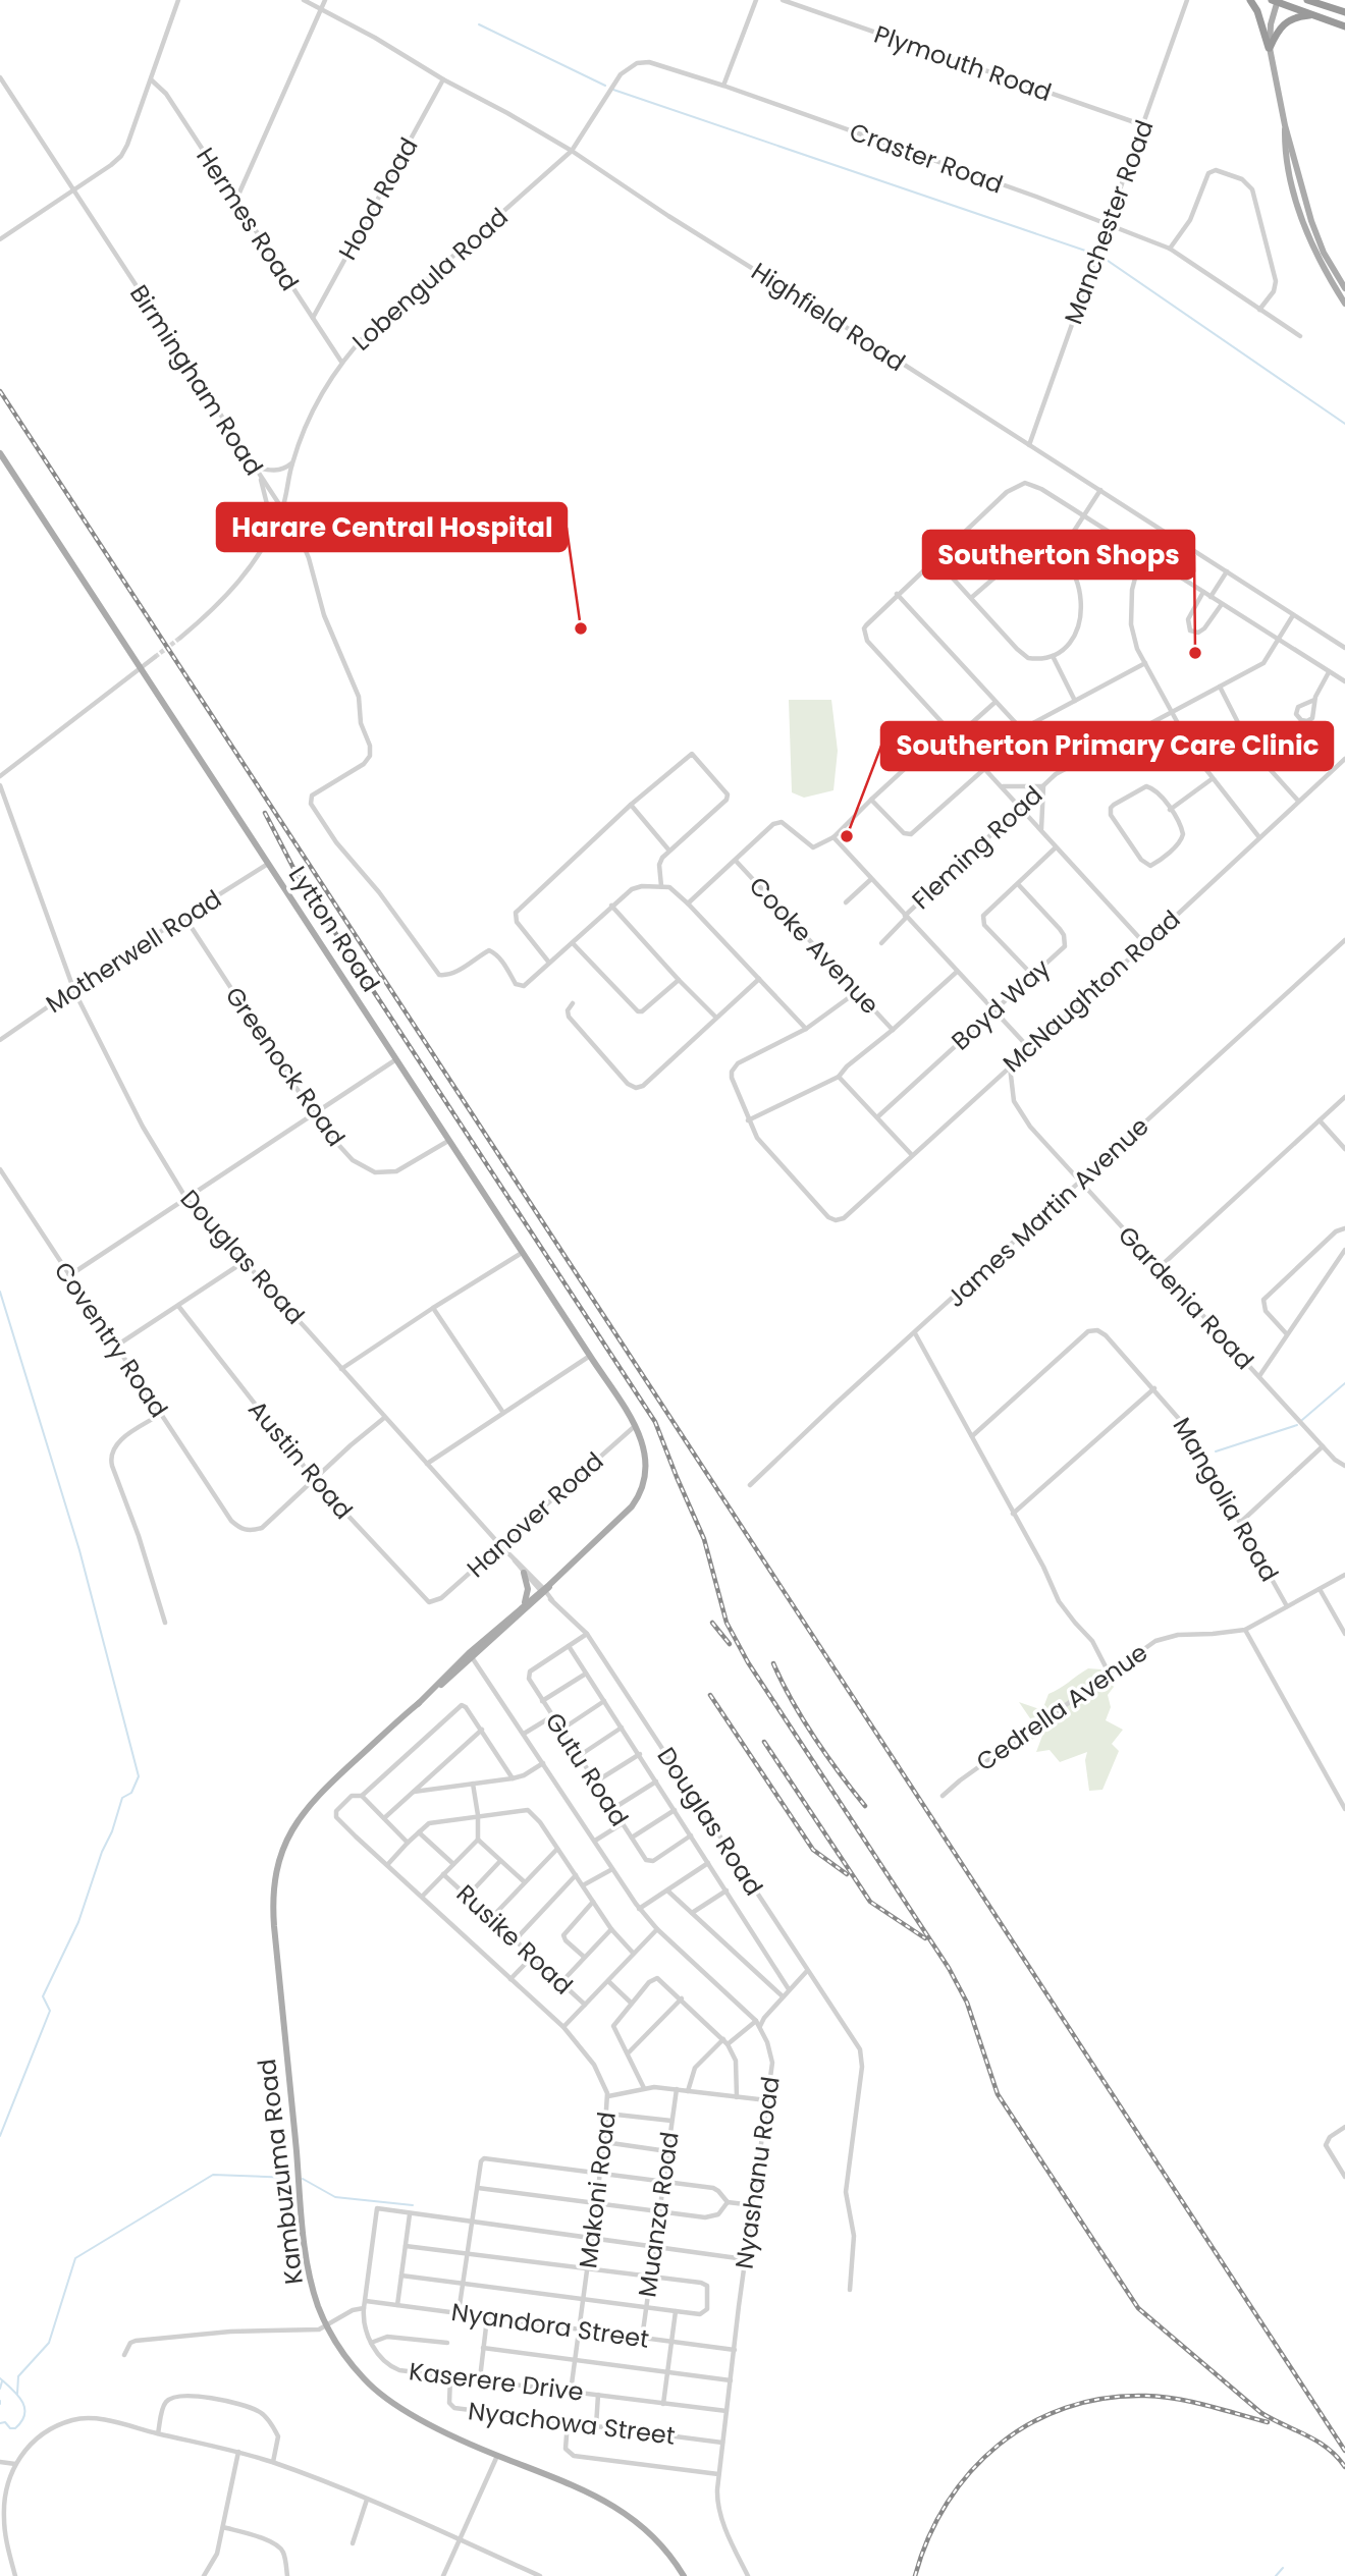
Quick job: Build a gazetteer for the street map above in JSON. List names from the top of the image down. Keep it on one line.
{"streets":{"main road":["Lytton Road","Kambuzuma Road"],"street":["Plymouth Road","Craster Road","Hood Road","Hermes Road","Manchester Road","Lobengula Road","Highfield Road","Birmingham Road","Fleming Road","Cooke Avenue","Motherwell Road","McNaughton Road","Boyd Way","Greenock Road","James Martin Avenue","Douglas Road","Gardenia Road","Coventry Road","Austin Road","Mangolia Road","Hanover Road","Cedrella Avenue","Gutu Road","Rusike Road","Nyashanu Road","Makoni Road","Muanza Road","Nyandora Street","Kaserere Drive","Nyachowa Street"]},"crossings":[["Plymouth Road","Manchester Road"],["Craster Road","Manchester Road"],["Craster Road","Lobengula Road"],["Craster Road","Highfield Road"],["Hood Road","Hermes Road"],["Hood Road","Highfield Road"],["Hermes Road","Lobengula Road"],["Manchester Road","Highfield Road"],["Lobengula Road","Highfield Road"],["Lobengula Road","Birmingham Road"],["Highfield Road","Fleming Road"],["Lytton Road","Motherwell Road"],["Lytton Road","Greenock Road"],["Lytton Road","Hanover Road"],["Lytton Road","Kambuzuma Road"],["Motherwell Road","Greenock Road"],["Motherwell Road","Douglas Road"],["McNaughton Road","Gardenia Road"],["James Martin Avenue","Gardenia Road"],["Douglas Road","Hanover Road"],["Douglas Road","Kambuzuma Road"],["Coventry Road","Austin Road"],["Austin Road","Hanover Road"],["Mangolia Road","Cedrella Avenue"],["Hanover Road","Kambuzuma Road"],["Kambuzuma Road","Nyashanu Road"],["Nyashanu Road","Nyandora Street"],["Nyashanu Road","Kaserere Drive"],["Nyashanu Road","Nyachowa Street"],["Makoni Road","Nyandora Street"],["Makoni Road","Kaserere Drive"],["Muanza Road","Nyandora Street"],["Nyandora Street","Kaserere Drive"],["Kaserere Drive","Nyachowa Street"]],"places":["Harare Central Hospital","Southerton Shops","Southerton Primary Care Clinic"]}
